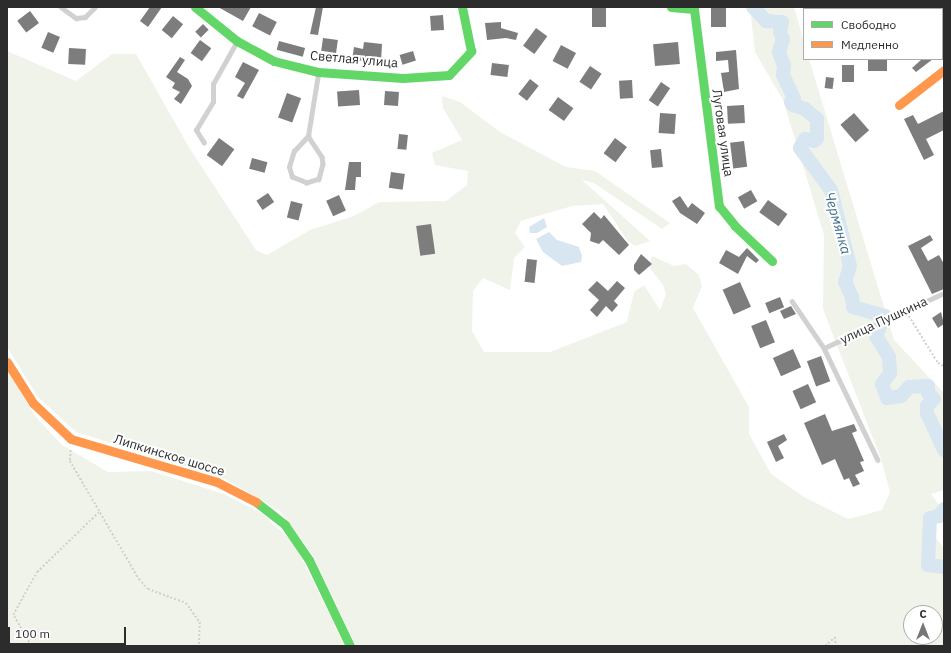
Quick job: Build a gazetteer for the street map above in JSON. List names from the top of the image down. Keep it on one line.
{"streets":{"street":["Светлая улица","Луговая улица","Липкинское шоссе"],"lane":["улица Пушкина"]},"water":["Чермянка"],"legend":["Свободно","Медленно"],"scale_bar":"100 m","north":"top"}
